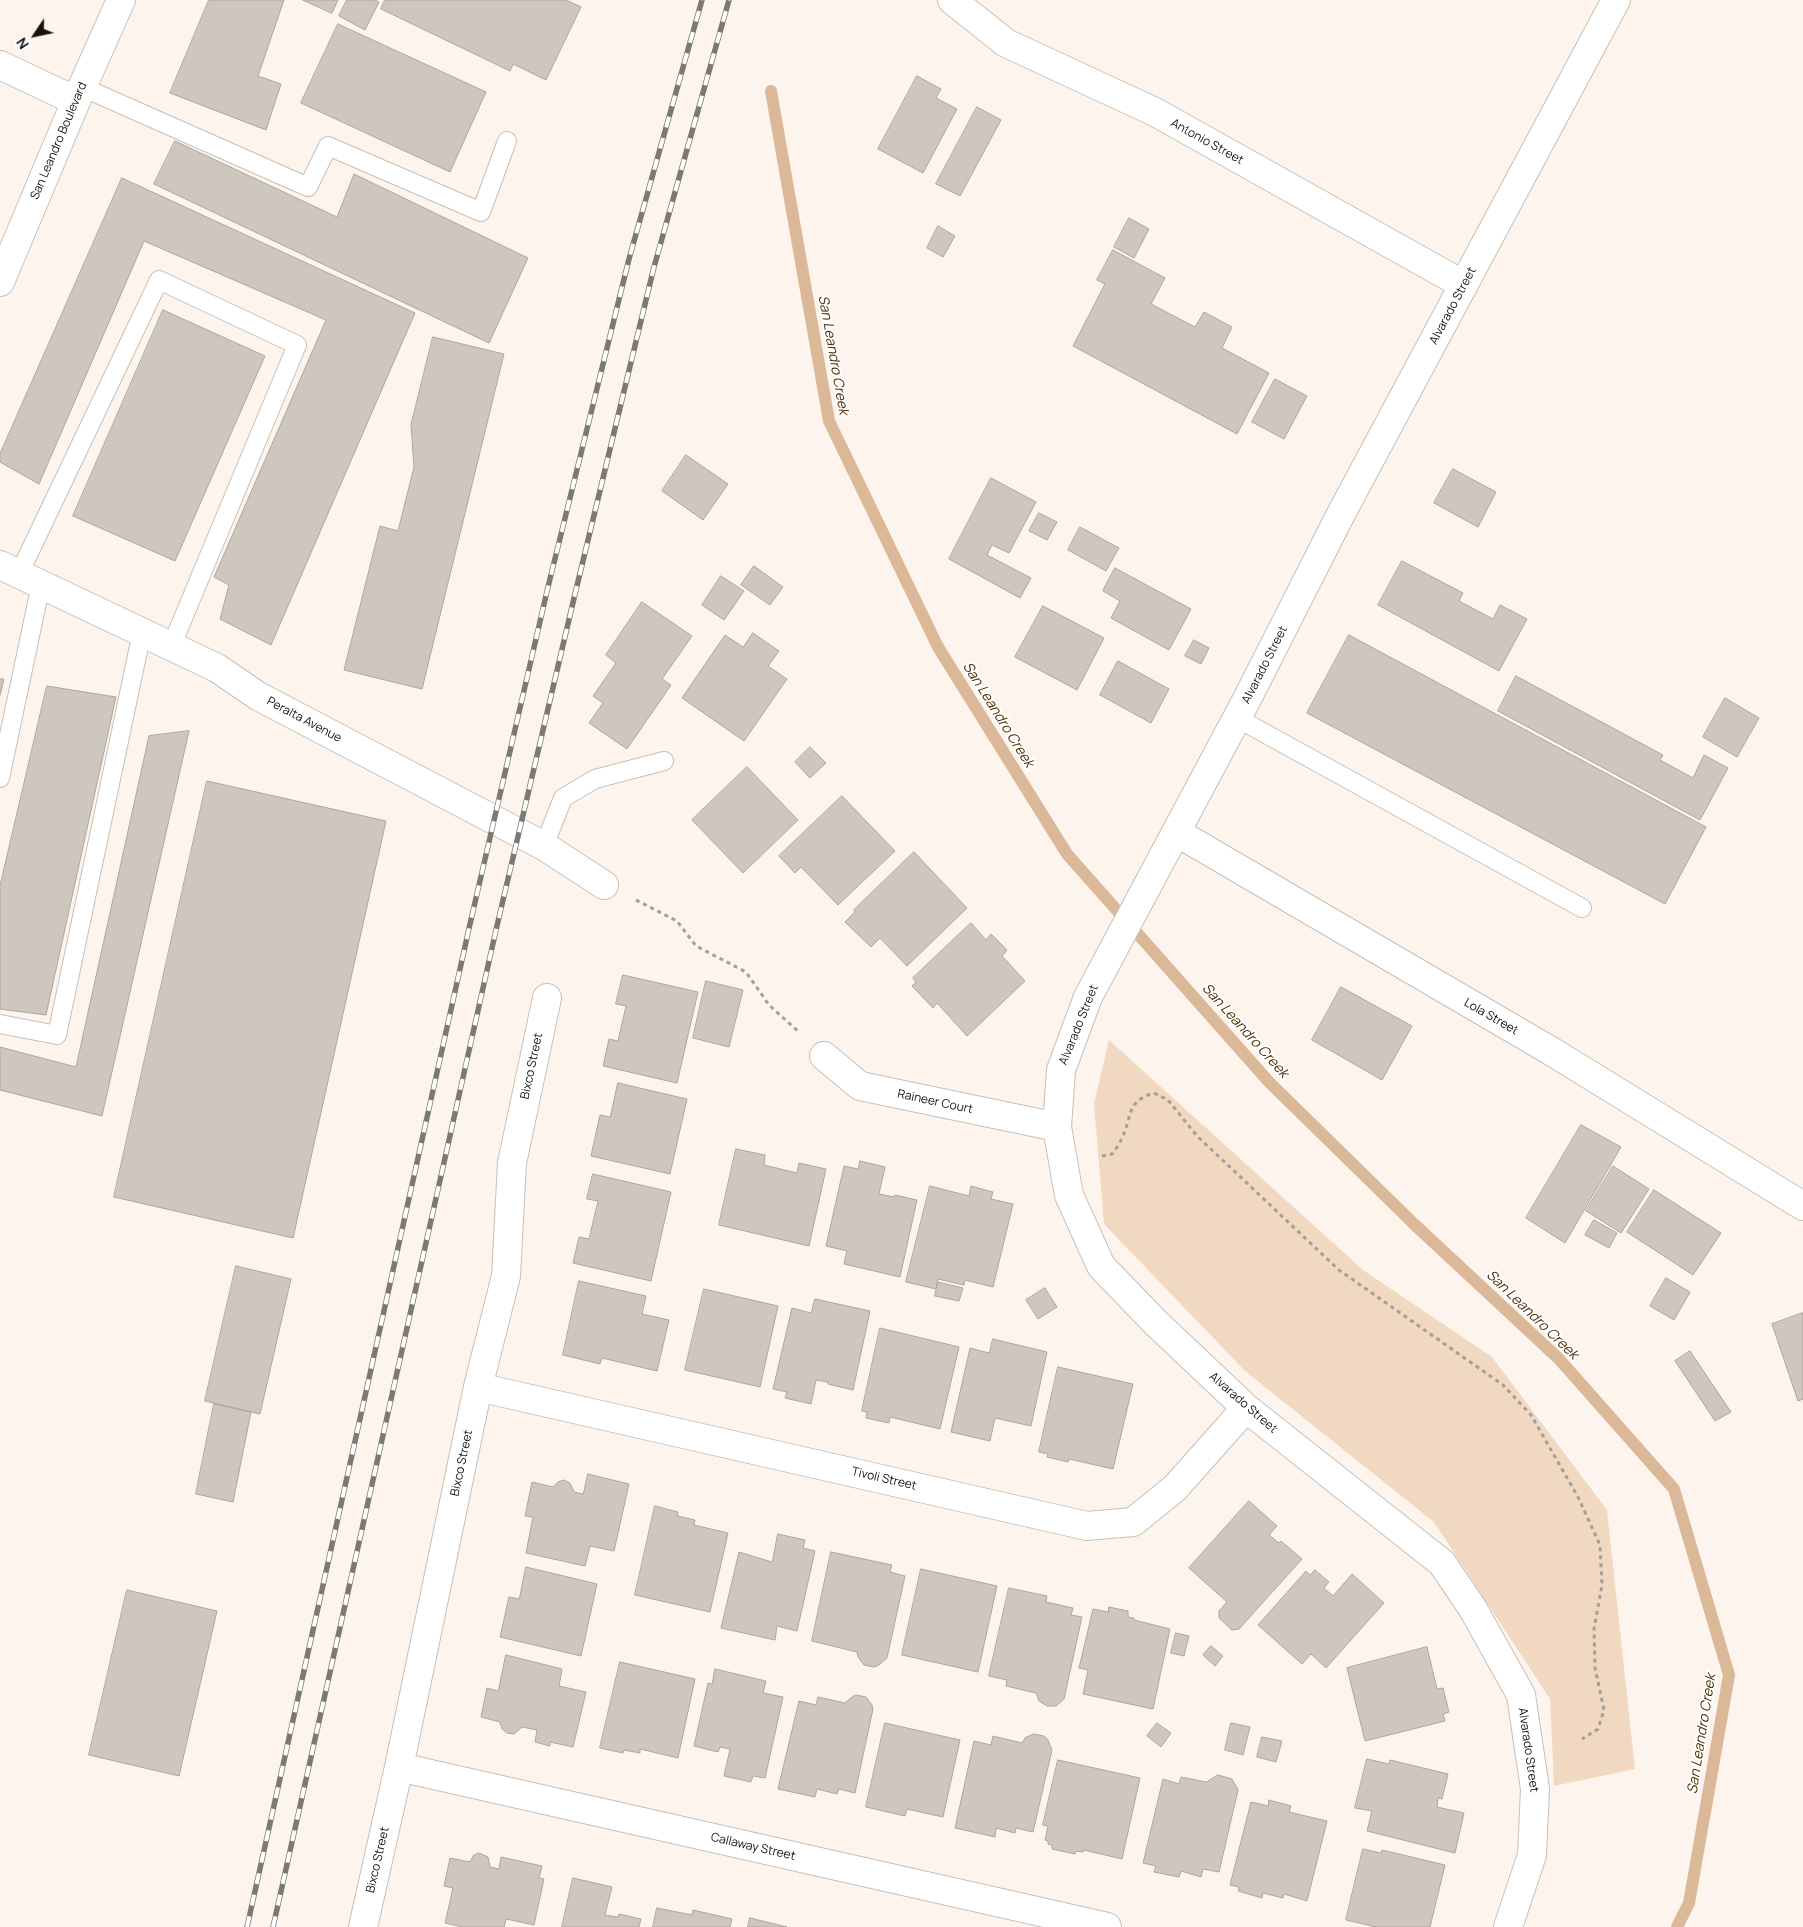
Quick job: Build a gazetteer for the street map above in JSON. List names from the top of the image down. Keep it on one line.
{"streets":{"street":["San Leandro Boulevard","Antonio Street","Alvarado Street","Peralta Avenue","Lola Street","Bixco Street","Raineer Court","Tivoli Street","Callaway Street"]},"crossings":[["Antonio Street","Alvarado Street"],["Alvarado Street","Lola Street"],["Alvarado Street","Raineer Court"],["Alvarado Street","Tivoli Street"],["Bixco Street","Tivoli Street"],["Bixco Street","Callaway Street"]],"water":["San Leandro Creek"],"north":"bottom left"}
